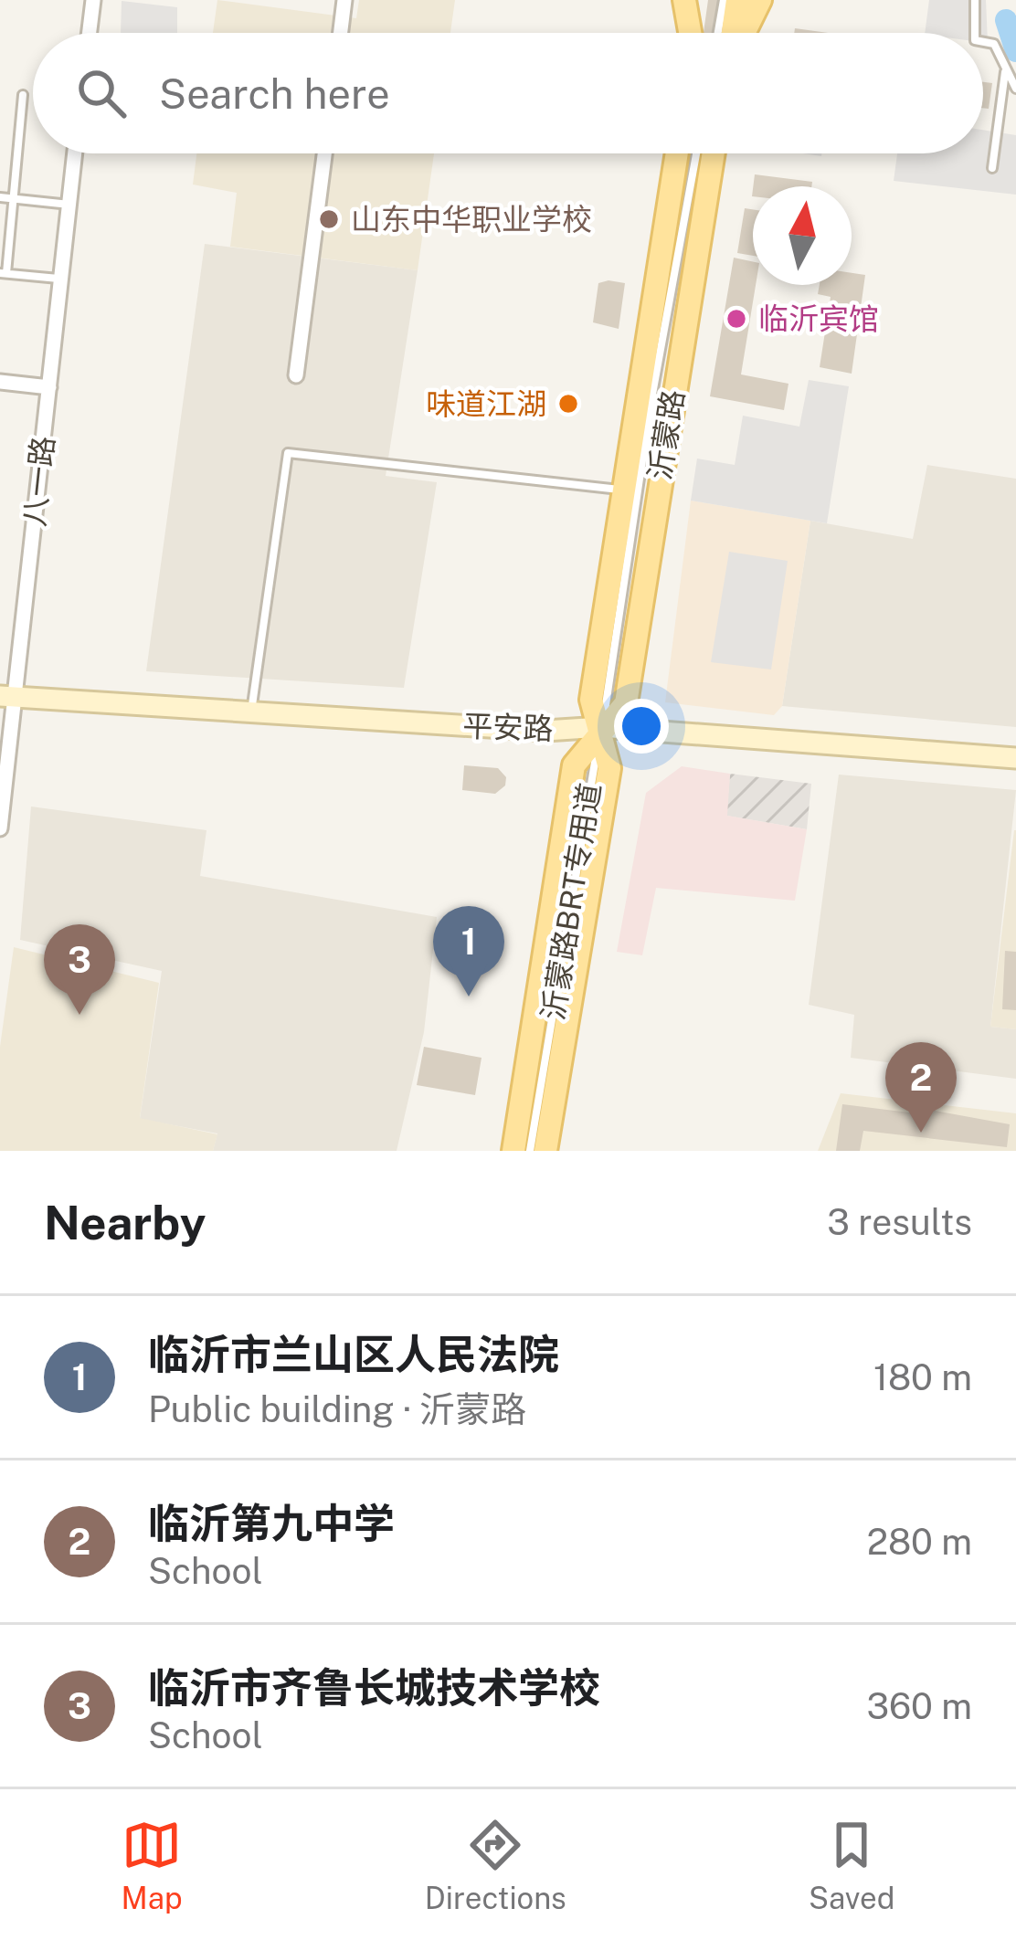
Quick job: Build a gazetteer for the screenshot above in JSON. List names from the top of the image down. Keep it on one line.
{"streets":{"main road":["沂蒙路","平安路"],"street":["八一路"],"lane":["沂蒙路BRT专用道"]},"crossings":[["沂蒙路","平安路"],["沂蒙路","沂蒙路BRT专用道"],["八一路","平安路"],["平安路","沂蒙路BRT专用道"]],"places":["山东中华职业学校","临沂宾馆","味道江湖"],"north":"top","page":{"search":"Search here","pins":["1","3","2"],"heading":["Nearby","3 results"],"list":[{"mark":"1","name":"临沂市兰山区人民法院","note":"Public building · 沂蒙路","value":"180 m"},{"mark":"2","name":"临沂第九中学","note":"School","value":"280 m"},{"mark":"3","name":"临沂市齐鲁长城技术学校","note":"School","value":"360 m"}],"nav":["Map","Directions","Saved"]}}
